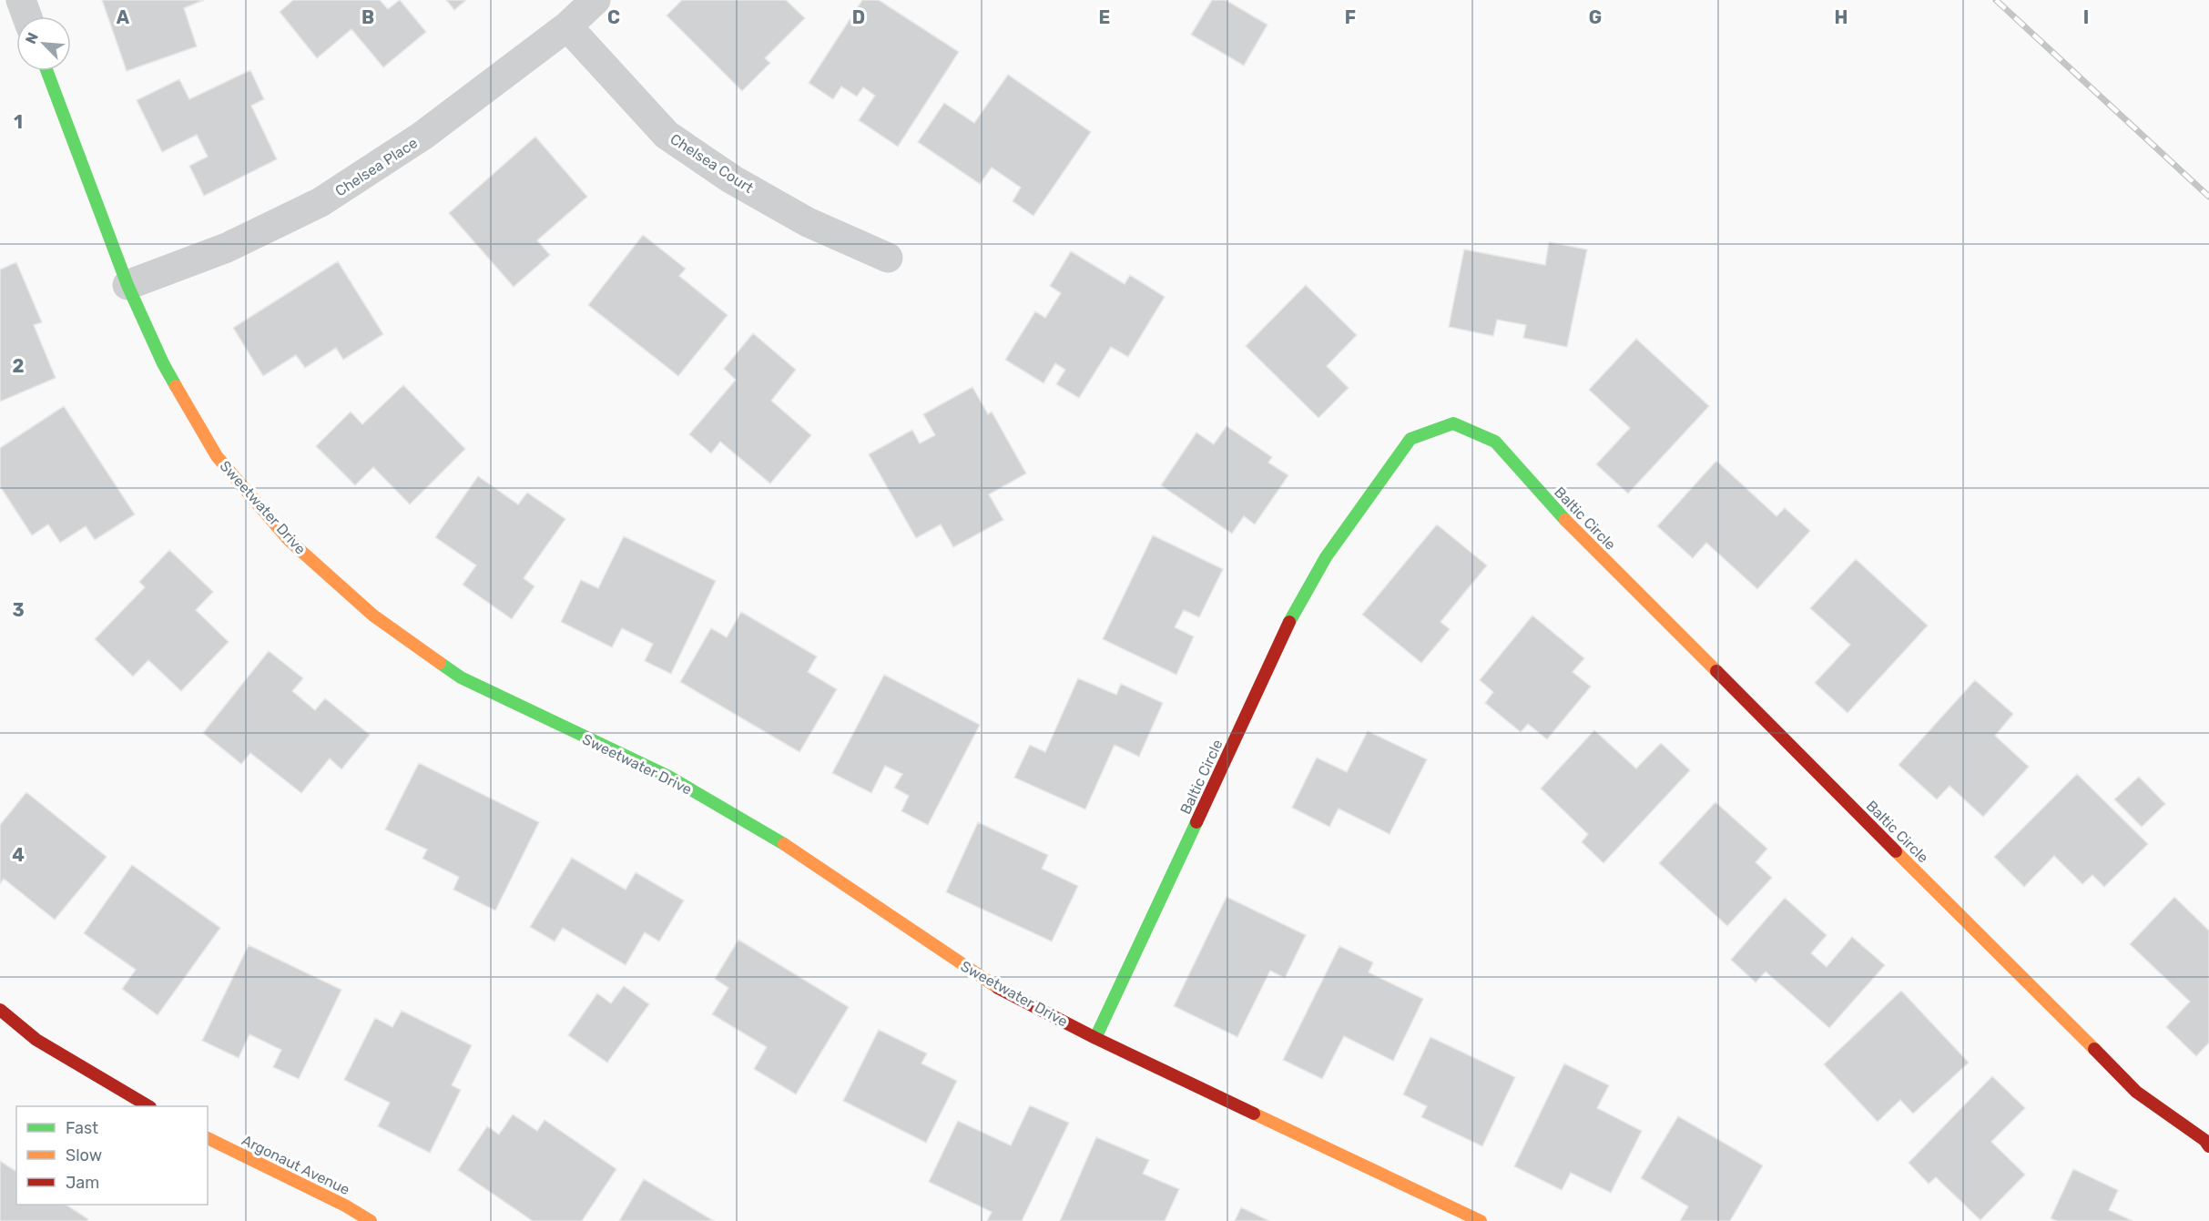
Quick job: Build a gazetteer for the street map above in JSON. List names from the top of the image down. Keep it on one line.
{"streets":{"street":["Chelsea Court","Chelsea Place","Sweetwater Drive","Baltic Circle","Argonaut Avenue"]},"crossings":[["Chelsea Court","Chelsea Place"],["Chelsea Place","Sweetwater Drive"],["Sweetwater Drive","Baltic Circle"]],"legend":["Fast","Slow","Jam"],"north":"top left","grid":{"columns":["A","B","C","D","E","F","G","H","I"],"rows":["1","2","3","4"]}}
